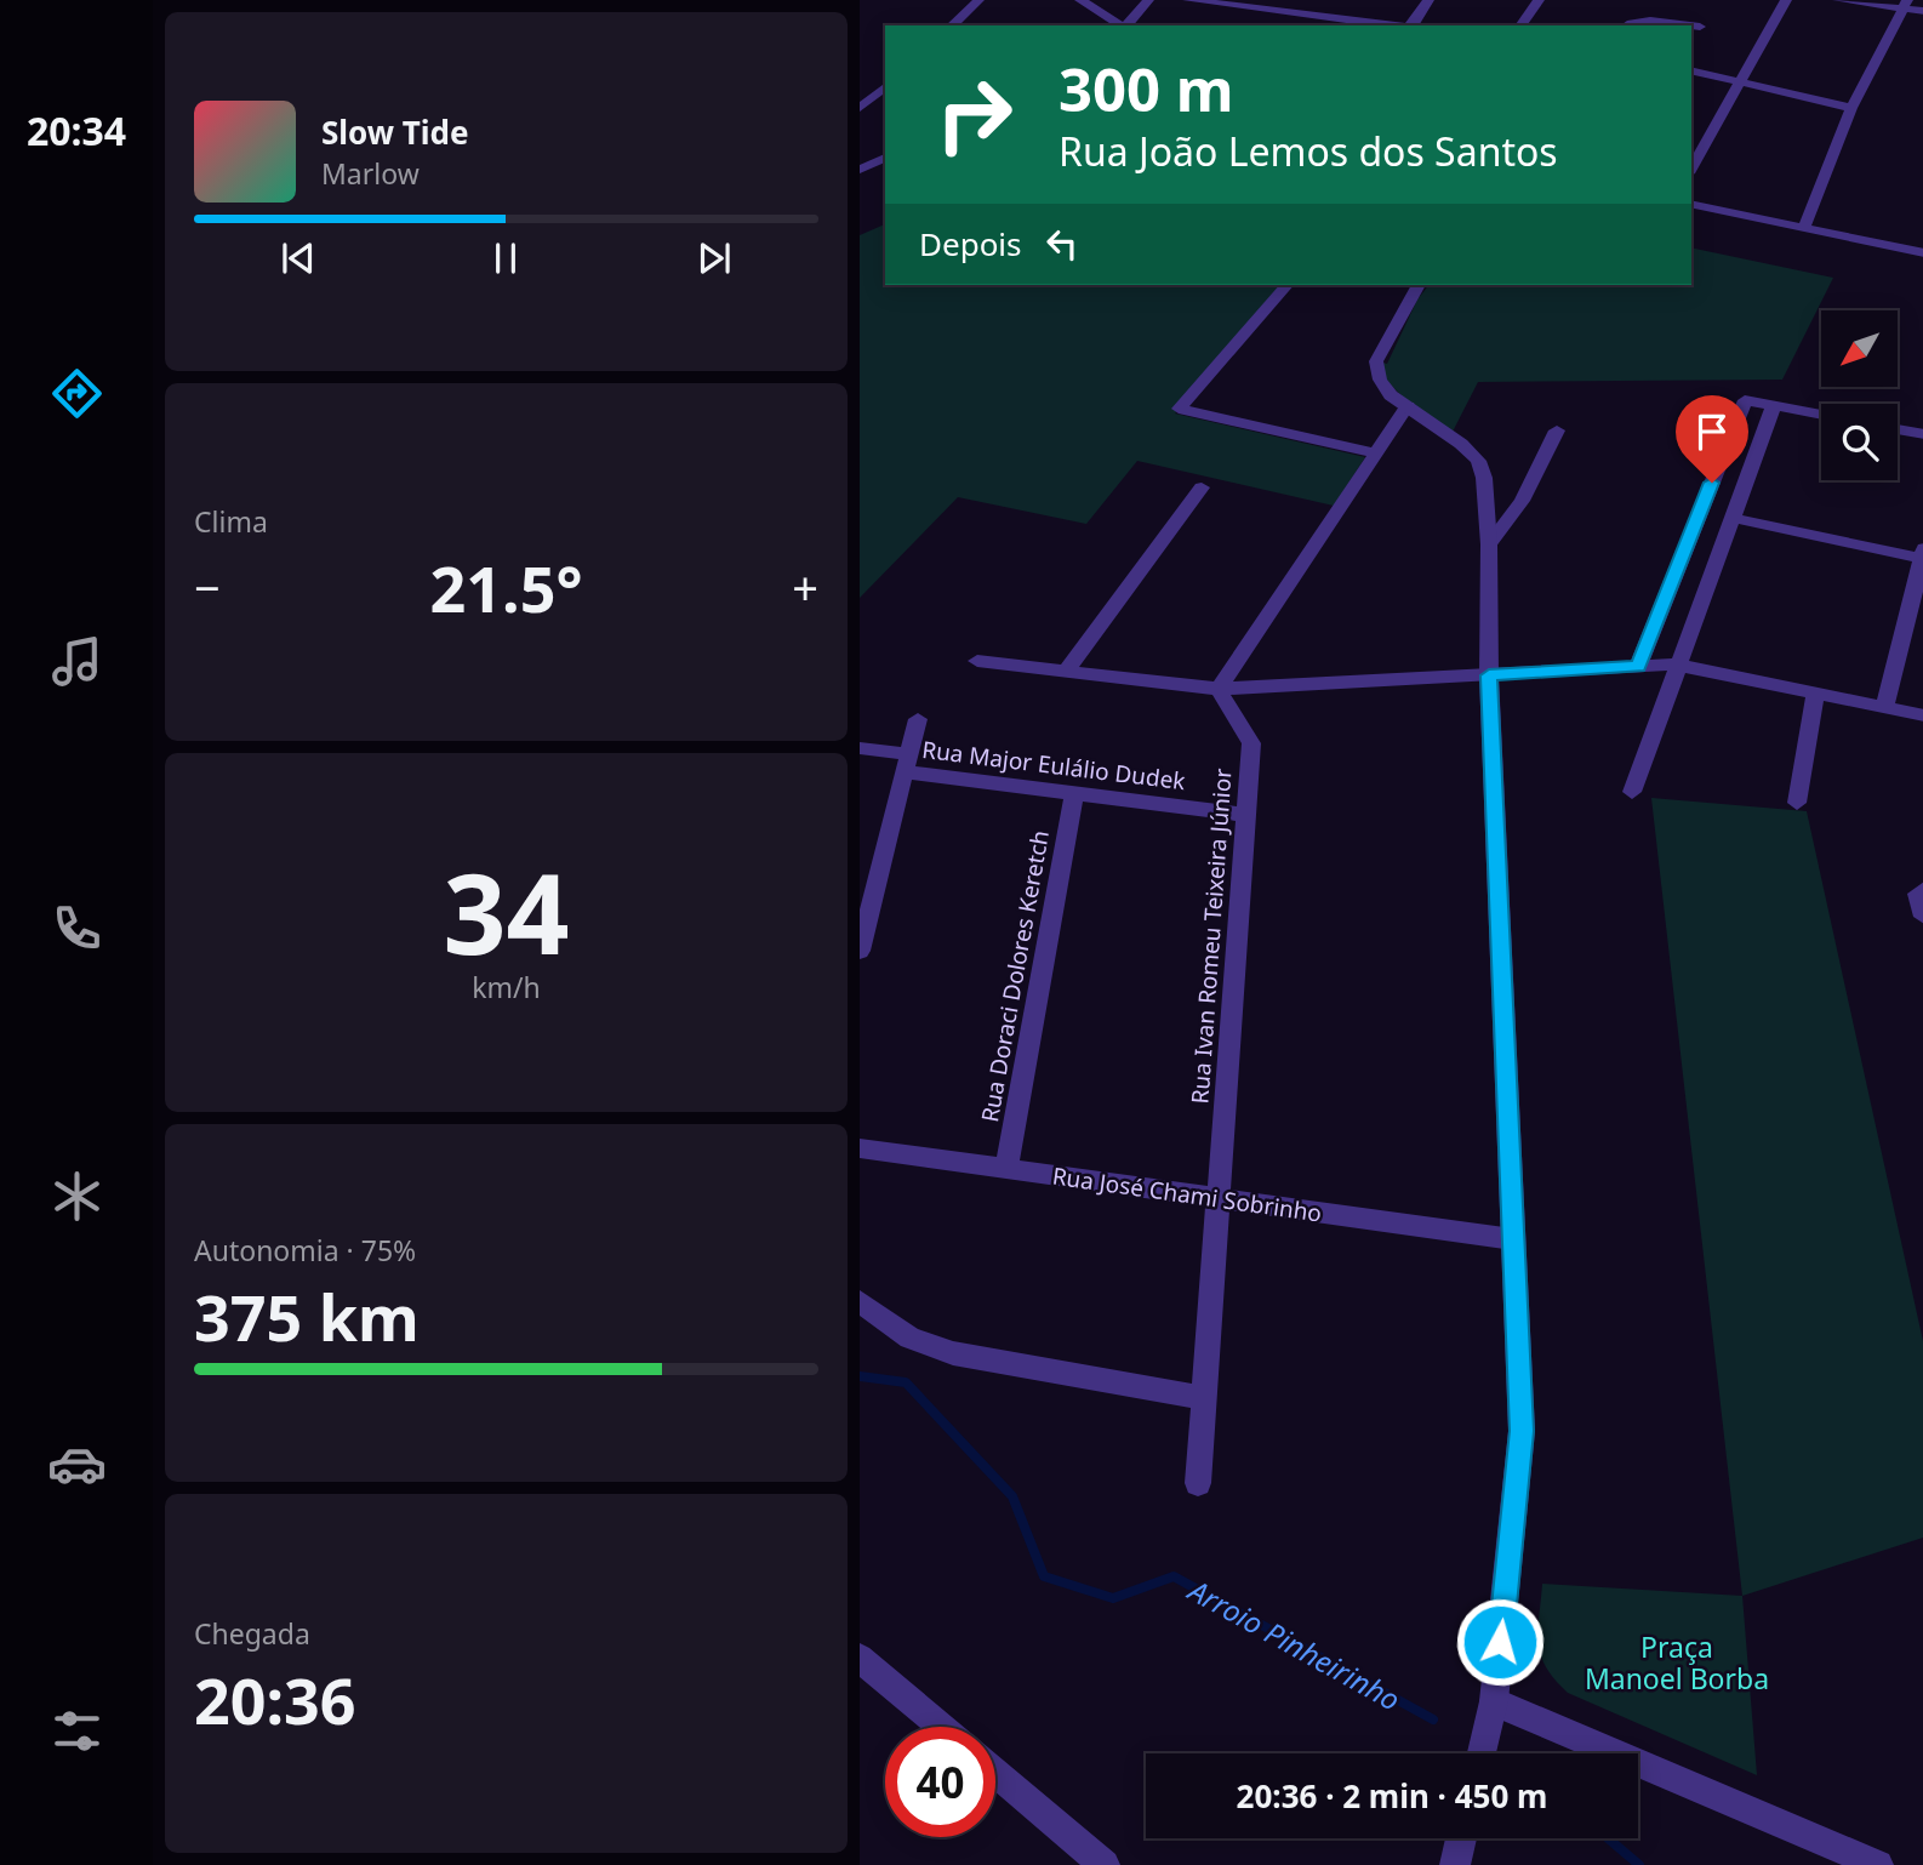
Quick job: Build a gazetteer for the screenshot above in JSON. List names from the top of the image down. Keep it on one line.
{"streets":{"street":["Rua Major Eulálio Dudek","Rua Ivan Romeu Teixeira Júnior","Rua Doraci Dolores Keretch","Rua José Chami Sobrinho"]},"crossings":[["Rua Major Eulálio Dudek","Rua Ivan Romeu Teixeira Júnior"],["Rua Major Eulálio Dudek","Rua Doraci Dolores Keretch"],["Rua Ivan Romeu Teixeira Júnior","Rua José Chami Sobrinho"],["Rua Doraci Dolores Keretch","Rua José Chami Sobrinho"]],"water":["Arroio Pinheirinho"],"parks":["Praça Manoel Borba"],"north":"bottom left","page":{"tabs":"20:34","turn":["300 m","Rua João Lemos dos Santos"],"song":["Slow Tide","Marlow"],"then":"Depois","tile":["Clima",["34","km/h"],["Autonomia · 75%","375 km"],["Chegada","20:36"]],"heat":["−","21.5°","+"],"limit":"40","trip":"20:36 · 2 min · 450 m"}}
